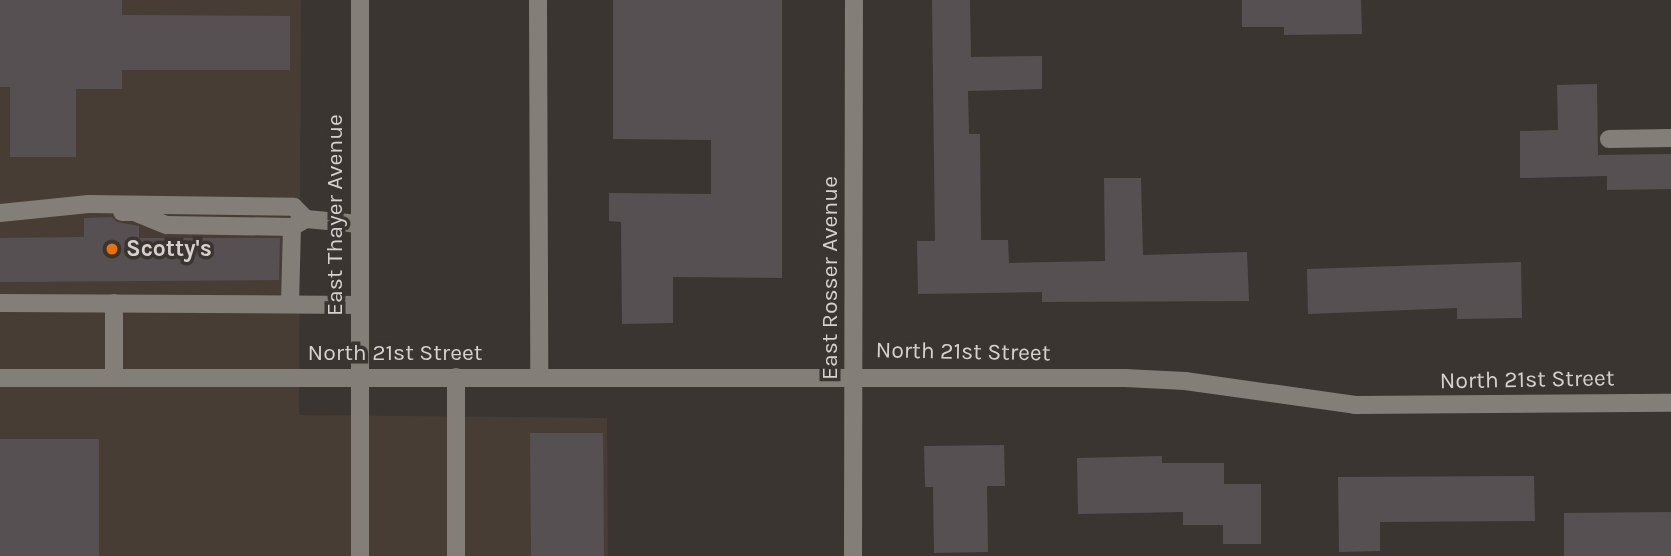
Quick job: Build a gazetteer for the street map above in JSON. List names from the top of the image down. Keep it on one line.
{"streets":{"street":["East Thayer Avenue","East Rosser Avenue","North 21st Street"]},"crossings":[["East Thayer Avenue","North 21st Street"],["East Rosser Avenue","North 21st Street"]],"places":["Scotty's"]}
